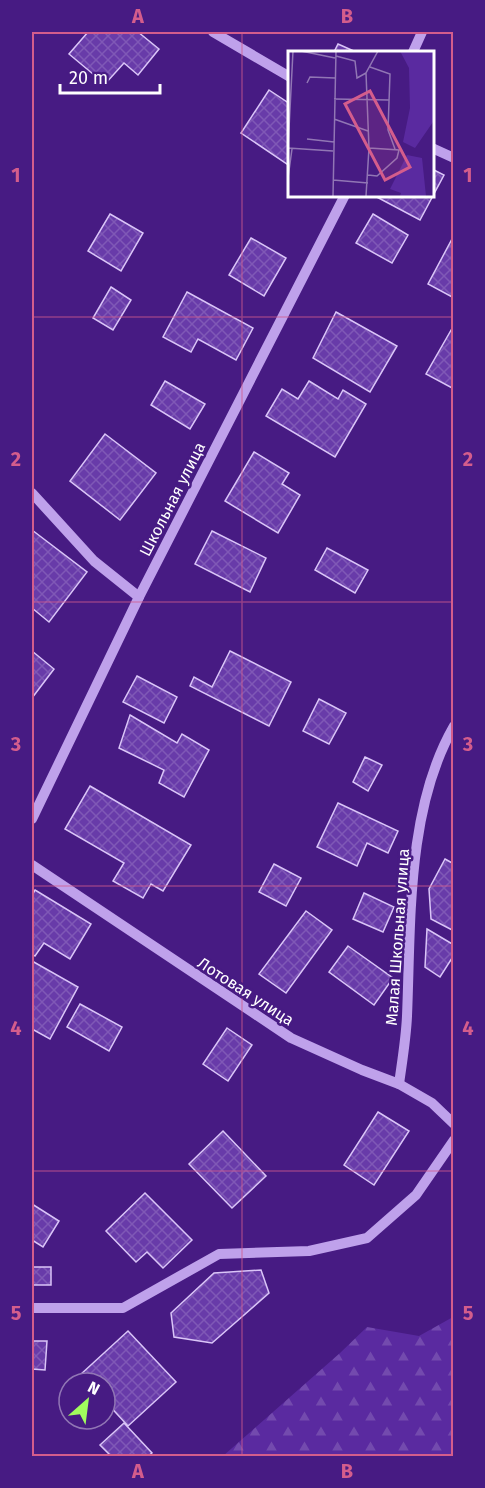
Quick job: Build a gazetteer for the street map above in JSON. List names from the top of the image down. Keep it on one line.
{"streets":{"street":["Школьная улица","Малая Школьная улица","Лотовая улица"]},"crossings":[["Малая Школьная улица","Лотовая улица"]],"scale_bar":"20 m","north":"top right","grid":{"columns":["A","B"],"rows":["1","2","3","4","5"]}}
